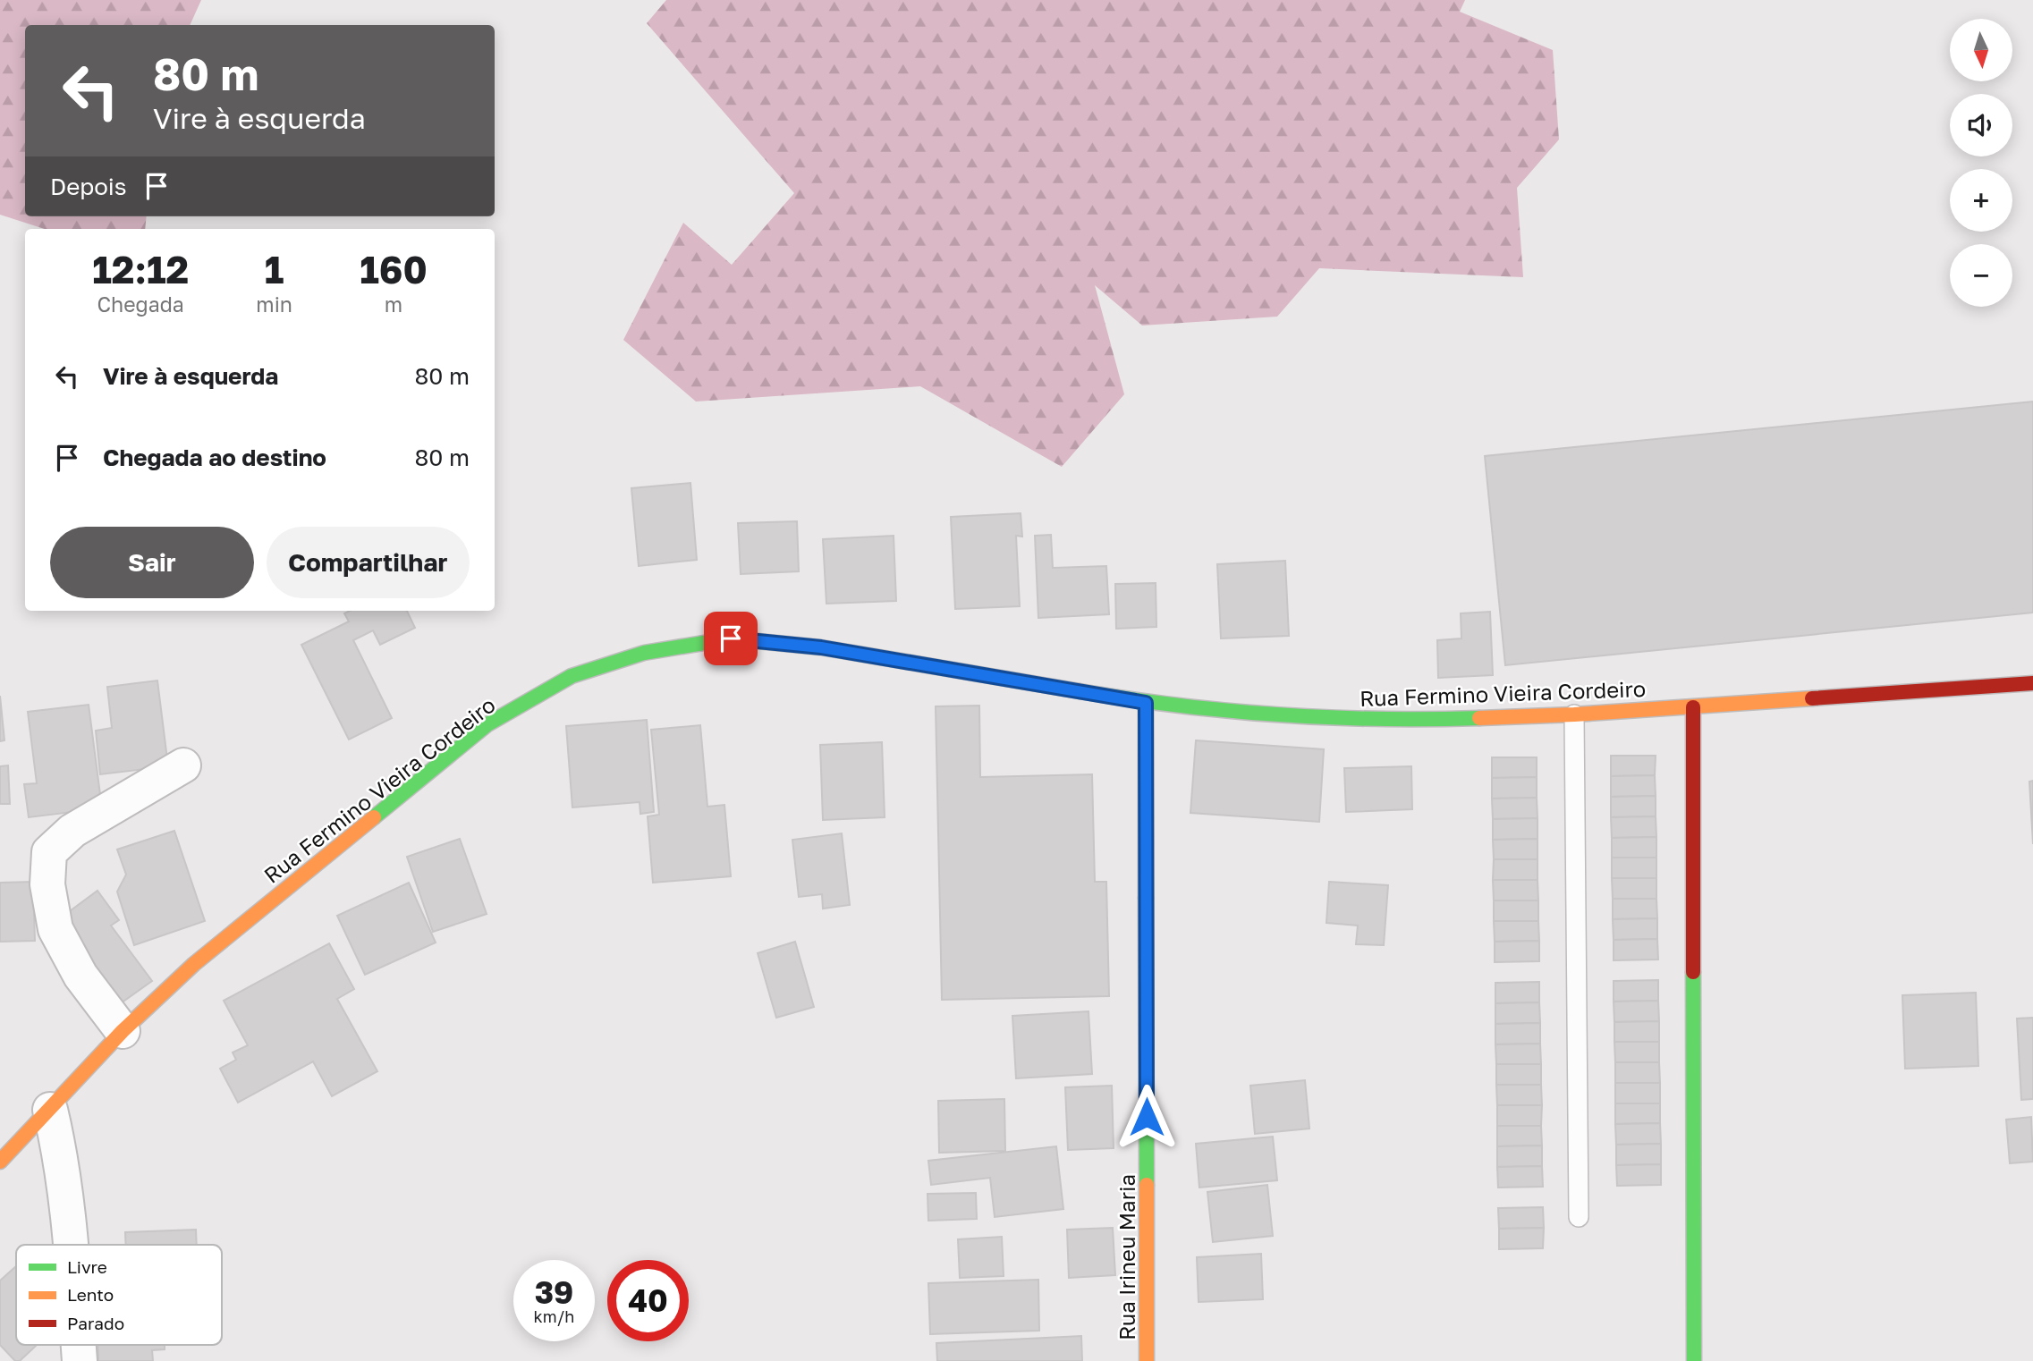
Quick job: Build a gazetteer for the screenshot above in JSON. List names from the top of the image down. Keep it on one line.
{"streets":{"street":["Rua Fermino Vieira Cordeiro","Rua Irineu Maria"]},"crossings":[["Rua Fermino Vieira Cordeiro","Rua Irineu Maria"]],"legend":["Livre","Lento","Parado"],"north":"bottom","page":{"map_buttons":["+","−"],"turn":["80 m","Vire à esquerda"],"then":"Depois","eta":["12:12","Chegada","1","min","160","m"],"list":[{"name":"Vire à esquerda","value":"80 m"},{"name":"Chegada ao destino","value":"80 m"}],"buttons":["Sair","Compartilhar"],"speed":"39 km/h","limit":"40"}}
